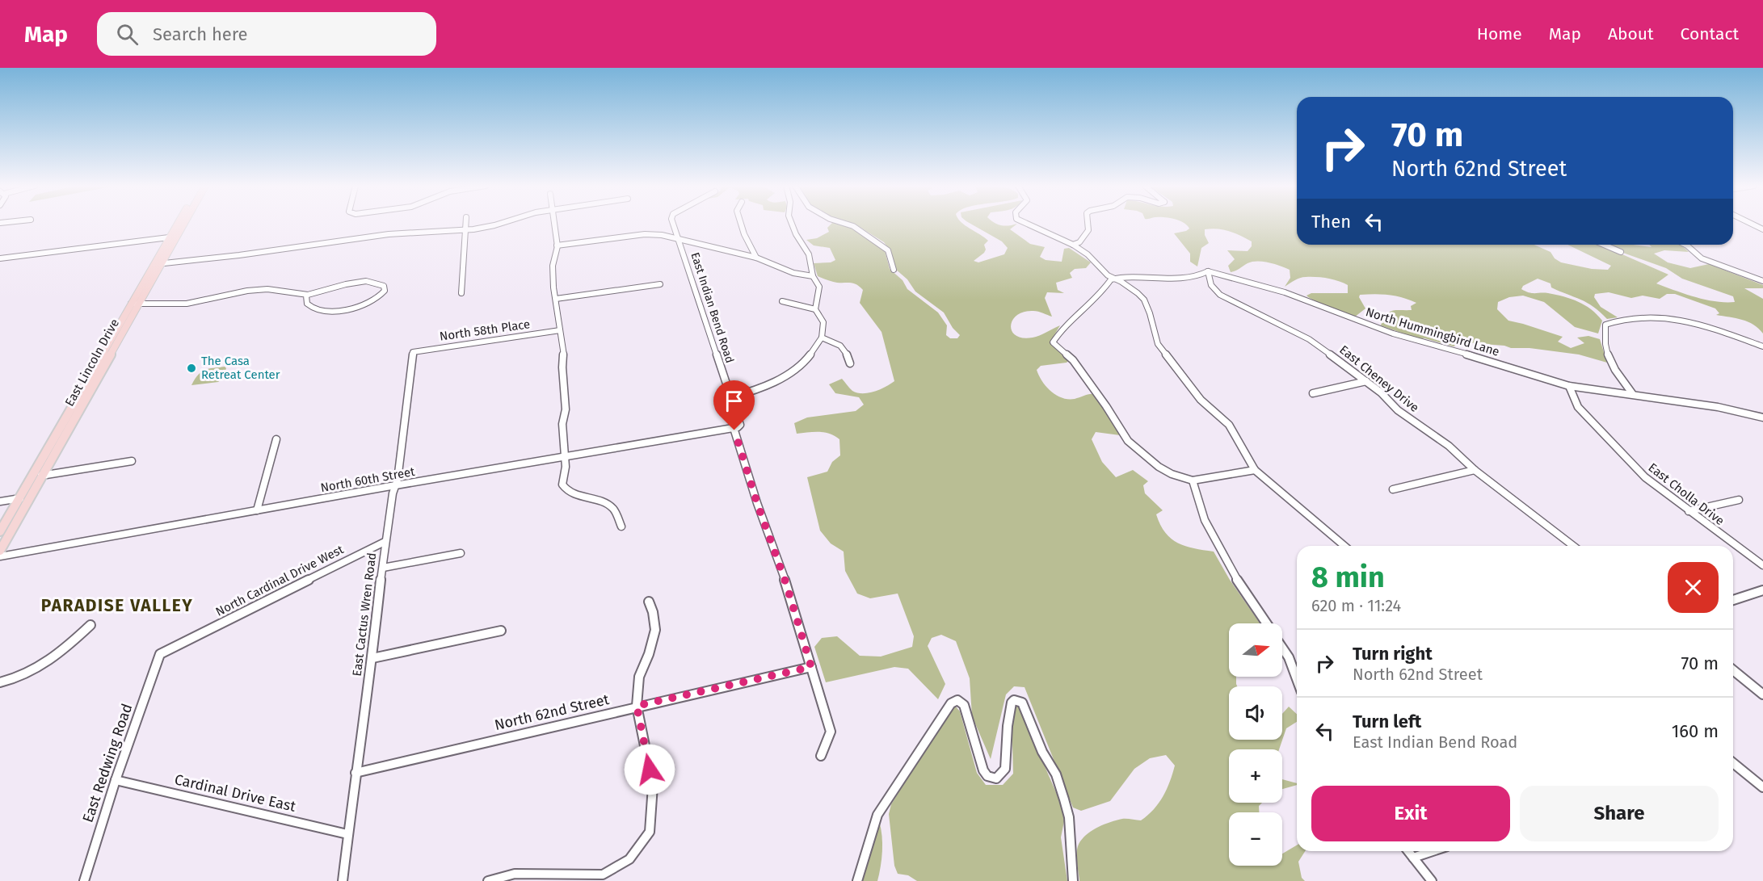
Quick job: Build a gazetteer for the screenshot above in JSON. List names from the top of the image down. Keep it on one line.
{"streets":{"main road":["East Lincoln Drive"],"street":["East Indian Bend Road","North 58th Place","North Hummingbird Lane","East Cheney Drive","North 60th Street","East Cholla Drive","North Cardinal Drive West","East Cactus Wren Road","North 62nd Street","East Redwing Road","Cardinal Drive East"]},"crossings":[["East Indian Bend Road","North 60th Street"],["East Indian Bend Road","North 62nd Street"],["North 58th Place","East Cactus Wren Road"],["North Hummingbird Lane","East Cholla Drive"],["North 60th Street","East Cactus Wren Road"],["North Cardinal Drive West","East Cactus Wren Road"],["North Cardinal Drive West","East Redwing Road"],["East Cactus Wren Road","North 62nd Street"],["East Cactus Wren Road","Cardinal Drive East"],["East Redwing Road","Cardinal Drive East"]],"districts":["PARADISE VALLEY"],"places":["The Casa Retreat Center"],"north":"right","page":{"header":"Map","search":"Search here","nav":["Home","Map","About","Contact"],"turn":["70 m","North 62nd Street"],"then":"Then","heading":["8 min","620 m · 11:24"],"map_buttons":["+","−"],"list":[{"name":"Turn right","note":"North 62nd Street","value":"70 m"},{"name":"Turn left","note":"East Indian Bend Road","value":"160 m"}],"buttons":["Exit","Share"]}}
